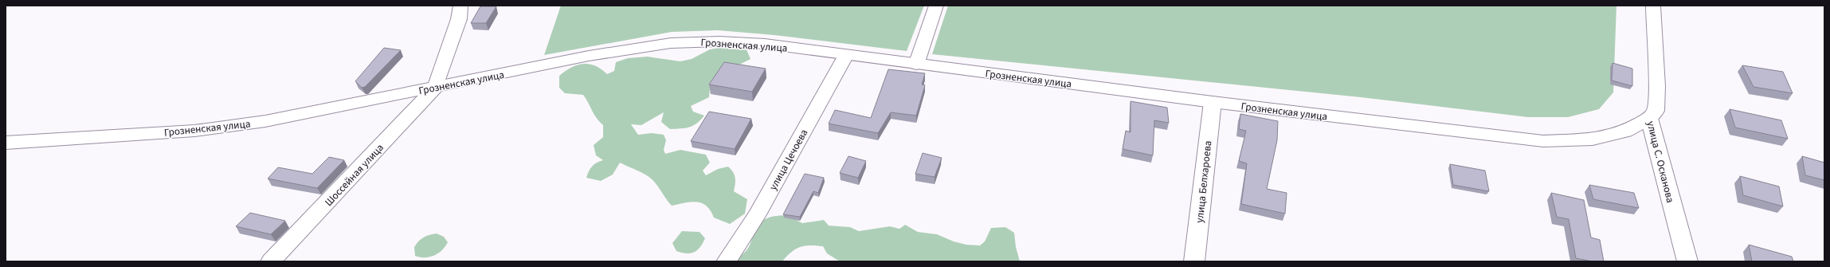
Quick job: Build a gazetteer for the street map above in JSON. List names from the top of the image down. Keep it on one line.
{"streets":{"street":["Грозненская улица","улица Цечоева","улица С. Осканова","Шоссейная улица","улица Белхароева"]},"crossings":[["Грозненская улица","улица Цечоева"],["Грозненская улица","улица С. Осканова"],["Грозненская улица","Шоссейная улица"],["Грозненская улица","улица Белхароева"]]}
